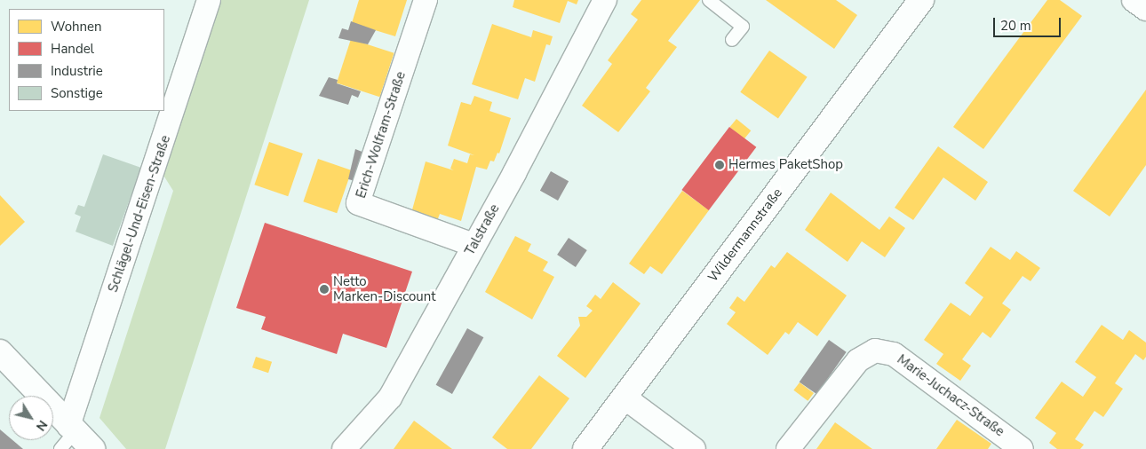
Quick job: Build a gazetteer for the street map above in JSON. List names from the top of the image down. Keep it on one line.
{"streets":{"street":["Erich-Wolfram-Straße","Schlägel-Und-Eisen-Straße","Talstraße","Wildermannstraße","Marie-Juchacz-Straße"]},"crossings":[["Erich-Wolfram-Straße","Talstraße"]],"places":["Hermes PaketShop","Netto Marken-Discount"],"legend":["Wohnen","Handel","Industrie","Sonstige"],"scale_bar":"20 m","north":"bottom right"}
